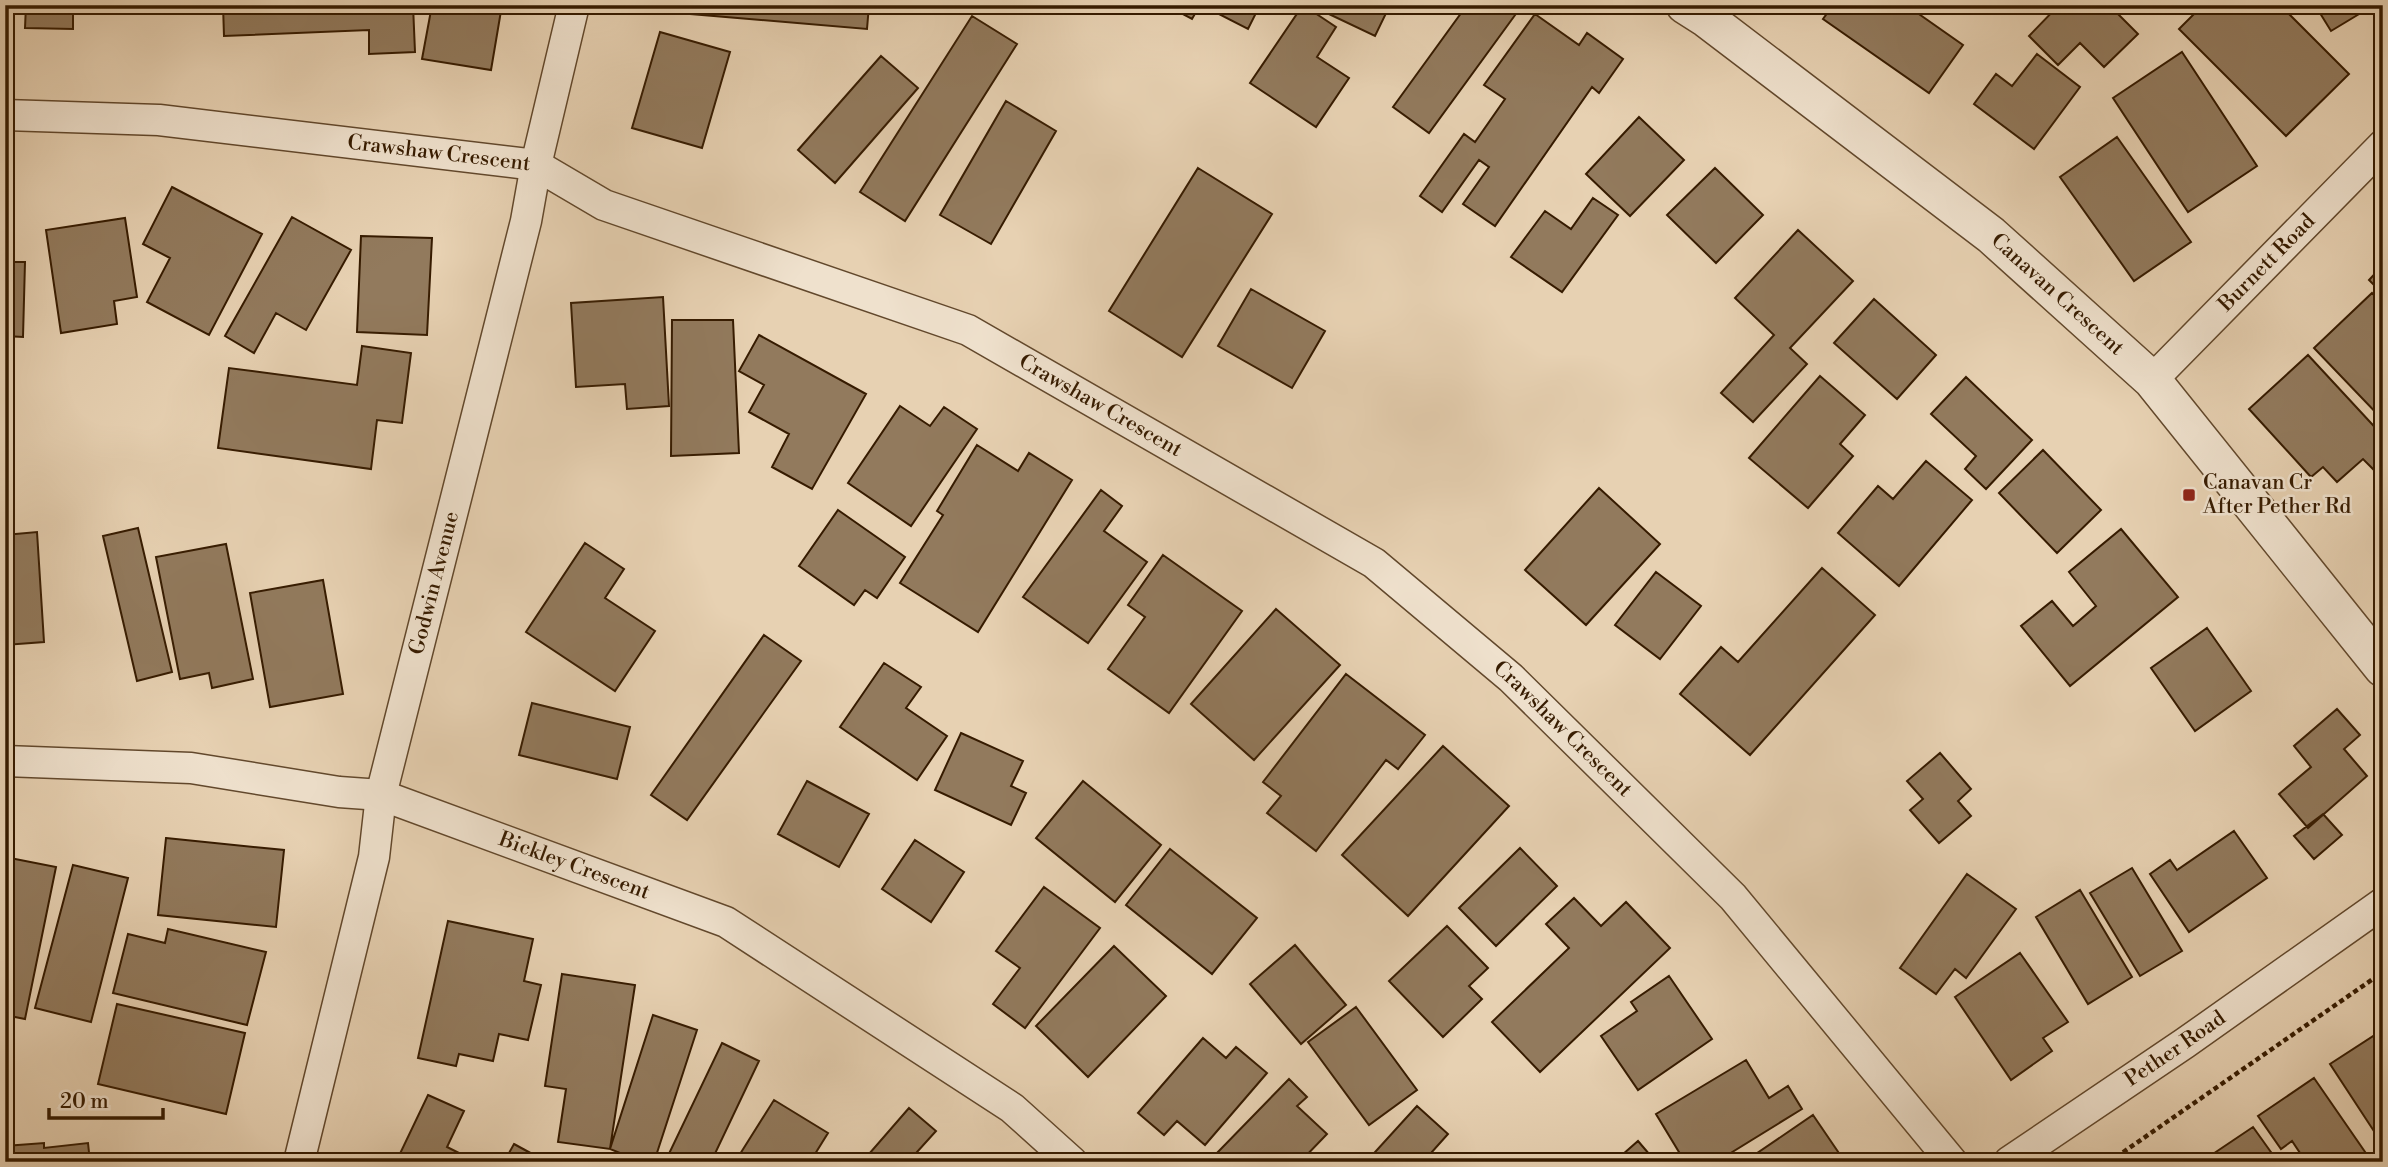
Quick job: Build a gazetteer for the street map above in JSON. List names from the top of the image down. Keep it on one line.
{"streets":{"street":["Crawshaw Crescent","Burnett Road","Canavan Crescent","Godwin Avenue","Bickley Crescent","Pether Road"]},"crossings":[["Crawshaw Crescent","Godwin Avenue"],["Burnett Road","Canavan Crescent"],["Godwin Avenue","Bickley Crescent"]],"places":{"transit":["Canavan Cr After Pether Rd"]},"scale_bar":"20 m"}
